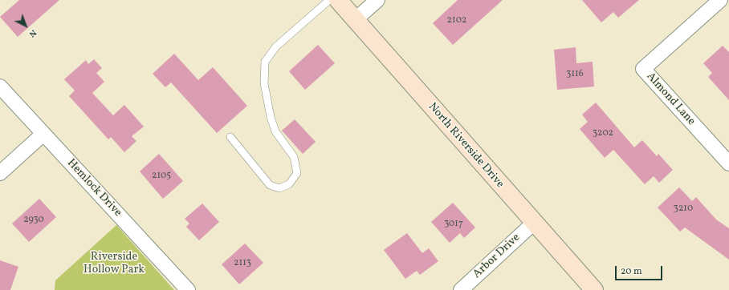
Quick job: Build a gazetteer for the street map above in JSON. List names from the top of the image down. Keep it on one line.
{"streets":{"street":["Almond Lane","North Riverside Drive","Hemlock Drive","Arbor Drive"]},"crossings":[["North Riverside Drive","Arbor Drive"]],"parks":["Riverside Hollow Park"],"house_numbers":["2102","3116","3202","2105","3210","2930","3017","2113"],"scale_bar":"20 m","north":"bottom right"}
